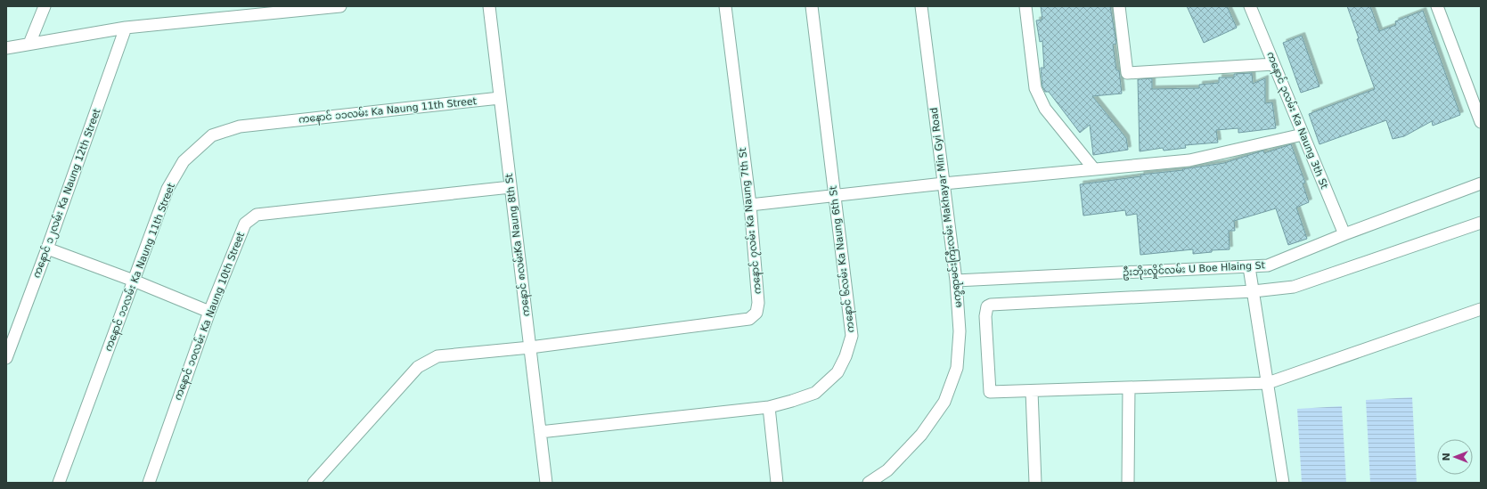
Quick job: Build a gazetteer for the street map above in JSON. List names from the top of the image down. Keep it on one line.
{"streets":{"street":["ကနောင် ၁၁လမ်း Ka Naung 11th Street","ကနောင် ၃လမ်း Ka Naung 3th St","ကနောင် ၁၂လမ်း Ka Naung 12th Street","မက္ခရာမင်းကြီးလမ်း Makhayar Min Gyi Road","ကနောင် ၇လမ်း Ka Naung 7th St","ကနောင် ၈လမ်းKa Naung 8th St","ကနောင် ၆လမ်း Ka Naung 6th St","ဦးဘိုးလှိုင်လမ်း U Boe Hlaing St","ကနောင် ၁၀လမ်း Ka Naung 10th Street"]},"crossings":[["ကနောင် ၁၁လမ်း Ka Naung 11th Street","ကနောင် ၈လမ်းKa Naung 8th St"],["ကနောင် ၃လမ်း Ka Naung 3th St","ဦးဘိုးလှိုင်လမ်း U Boe Hlaing St"],["မက္ခရာမင်းကြီးလမ်း Makhayar Min Gyi Road","ဦးဘိုးလှိုင်လမ်း U Boe Hlaing St"],["ကနောင် ၇လမ်း Ka Naung 7th St","ကနောင် ၈လမ်းKa Naung 8th St"],["ကနောင် ၈လမ်းKa Naung 8th St","ကနောင် ၆လမ်း Ka Naung 6th St"],["ကနောင် ၈လမ်းKa Naung 8th St","ကနောင် ၁၀လမ်း Ka Naung 10th Street"]],"north":"left"}
